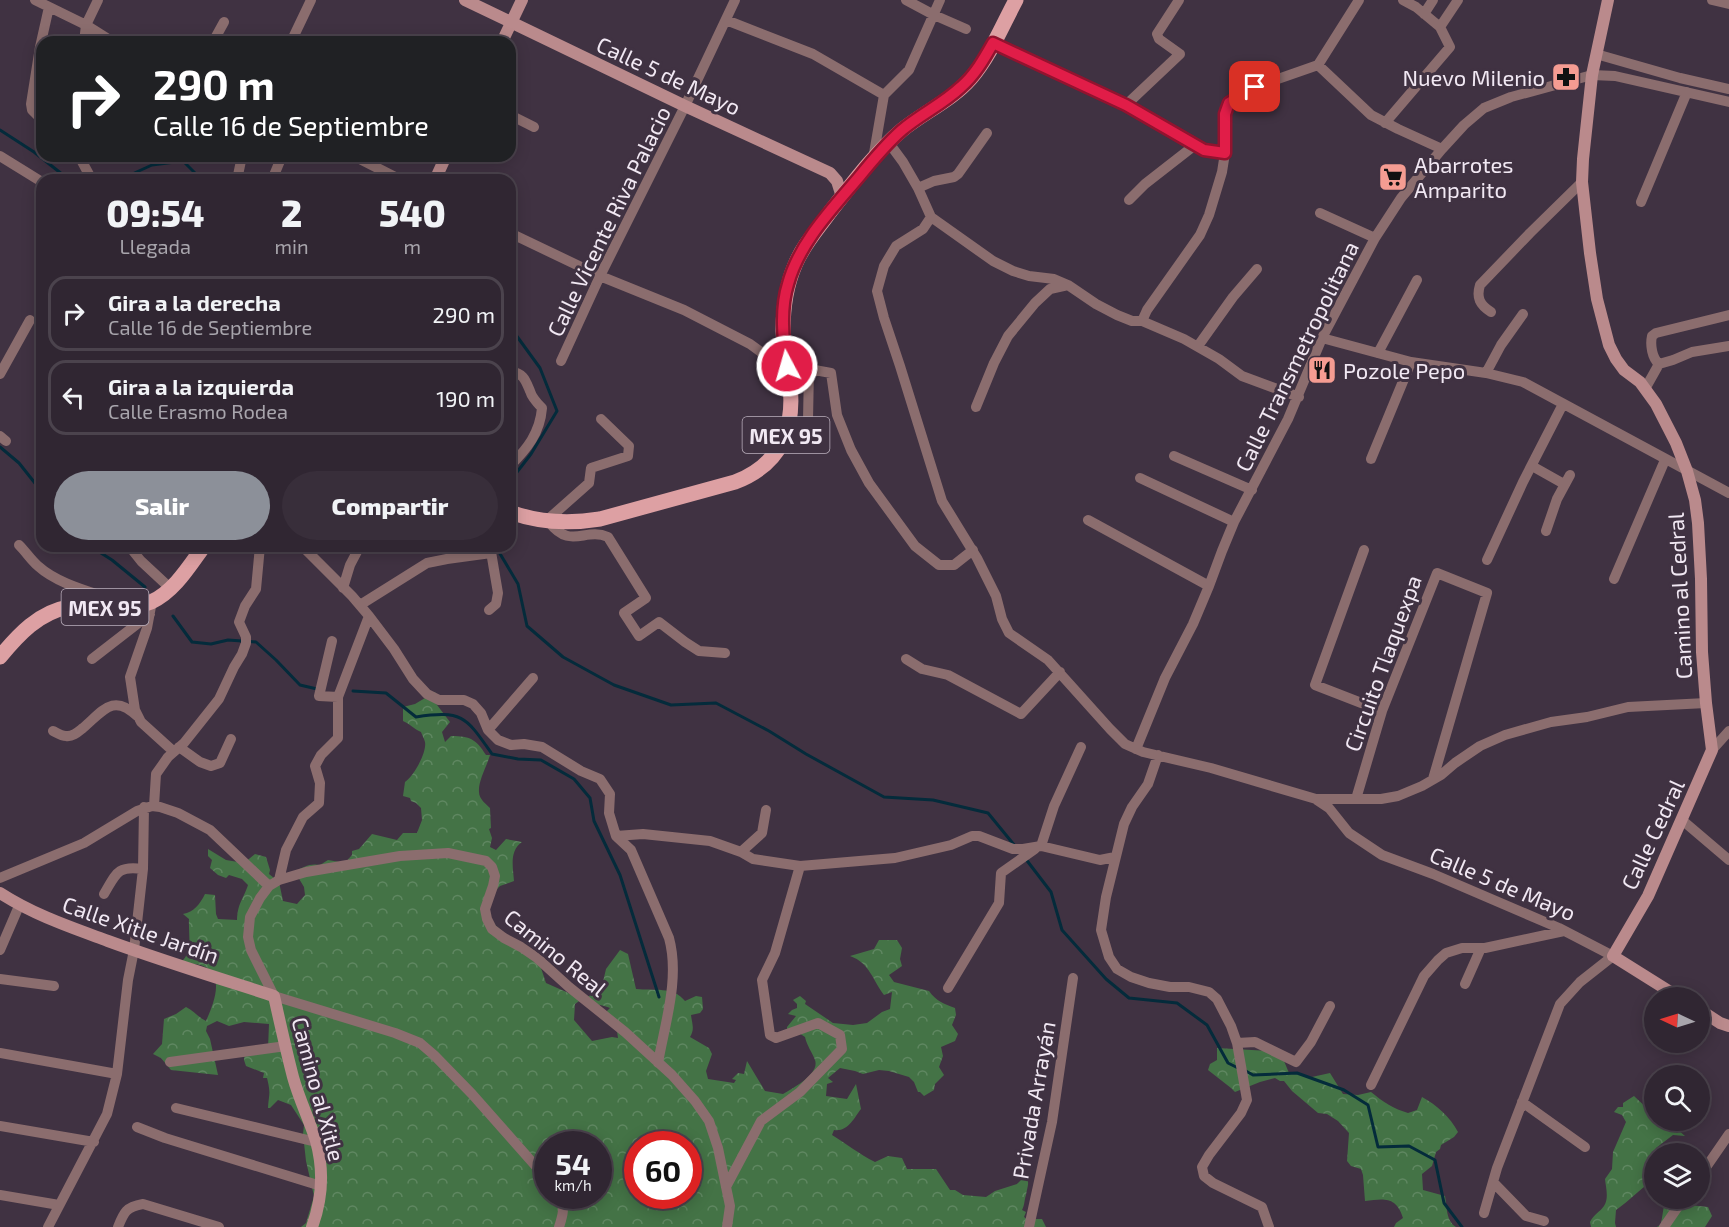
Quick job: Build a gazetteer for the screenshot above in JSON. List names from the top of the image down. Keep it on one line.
{"streets":{"main road":["MEX 95"],"street":["Calle 5 de Mayo","Calle Vicente Riva Palacio","Calle Transmetropolitana","Camino al Cedral","Circuito Tlaquexpa","Calle Cedral","Calle Xitle Jardín","Camino Real","Camino al Xitle","Privada Arrayán"]},"crossings":[["Calle 5 de Mayo","Calle Vicente Riva Palacio"],["Calle 5 de Mayo","MEX 95"],["Calle 5 de Mayo","Calle Cedral"],["Calle Transmetropolitana","Camino al Cedral"],["Camino al Cedral","Calle Cedral"],["Calle Xitle Jardín","Camino al Xitle"]],"places":{"pharmacy":["Nuevo Milenio"],"supermarket":["Abarrotes Amparito"],"restaurant":["Pozole Pepo"]},"north":"left","page":{"turn":["290 m","Calle 16 de Septiembre"],"eta":["09:54","Llegada","2","min","540","m"],"list":[{"name":"Gira a la derecha","note":"Calle 16 de Septiembre","value":"290 m"},{"name":"Gira a la izquierda","note":"Calle Erasmo Rodea","value":"190 m"}],"buttons":["Salir","Compartir"],"speed":"54 km/h","limit":"60"}}
